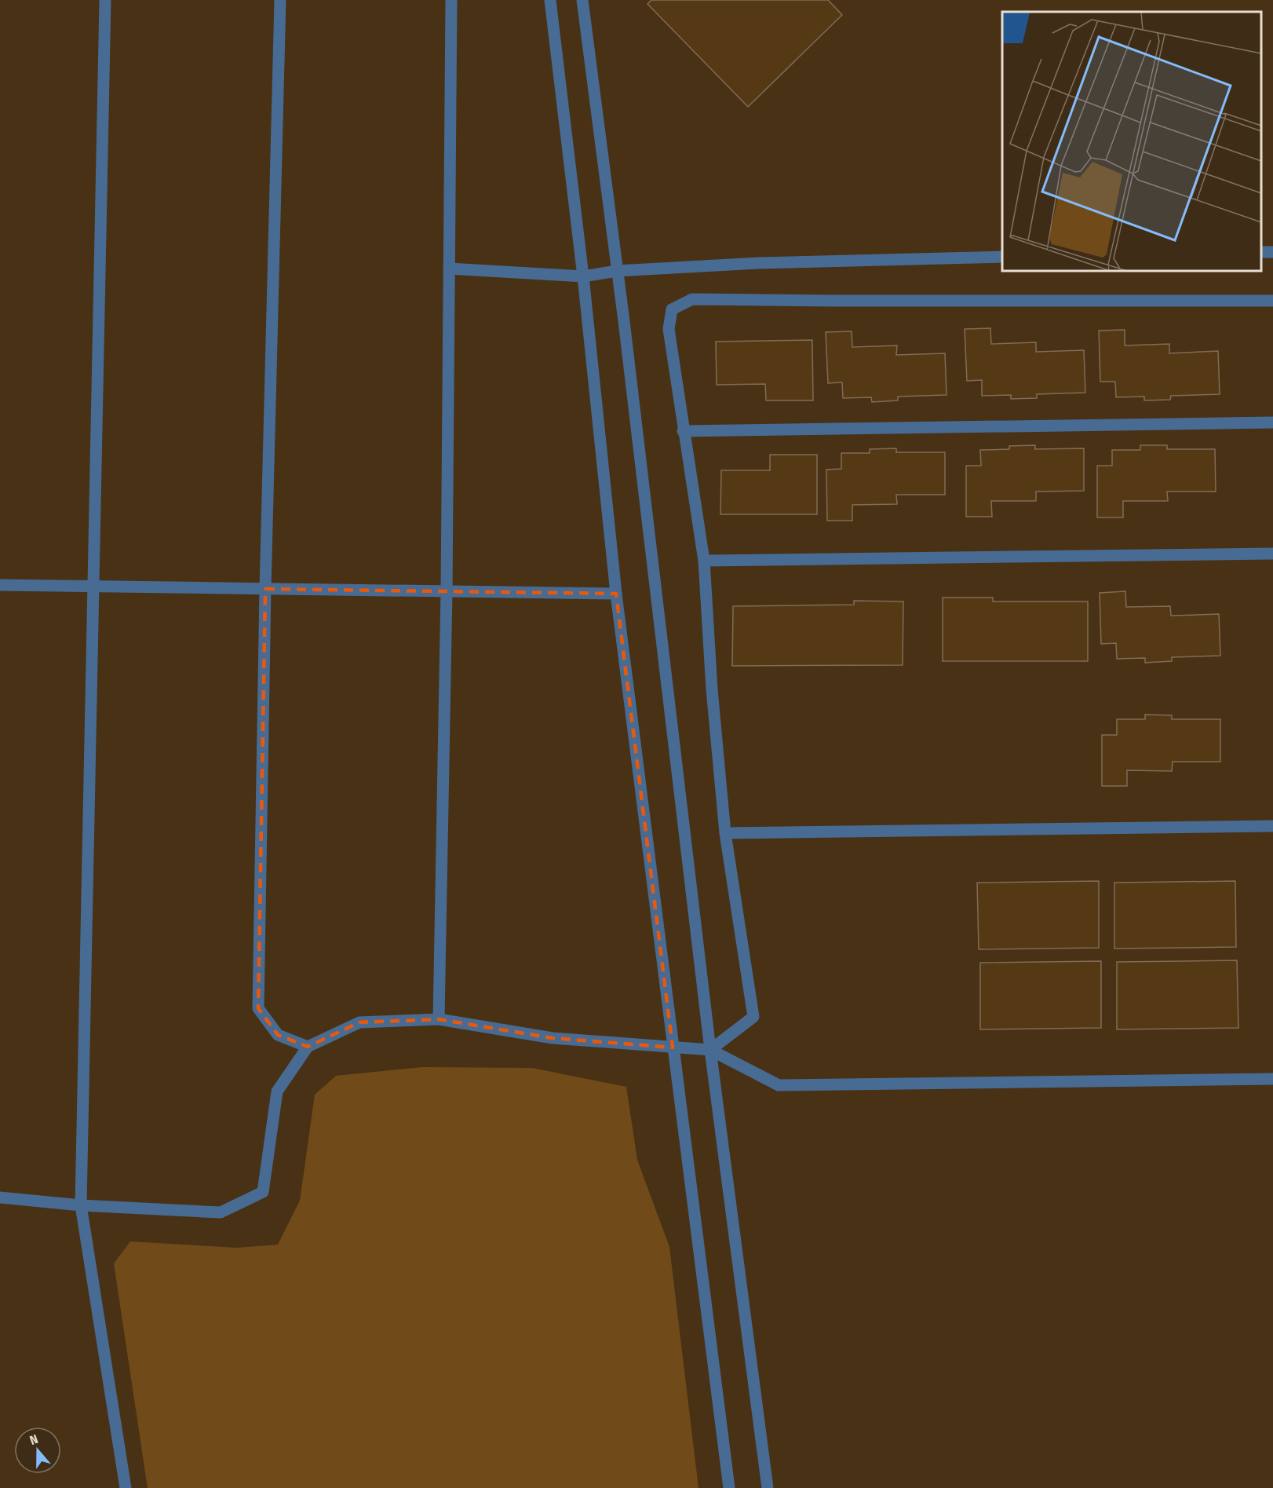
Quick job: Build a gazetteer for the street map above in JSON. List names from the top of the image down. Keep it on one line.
{"north":"top"}
